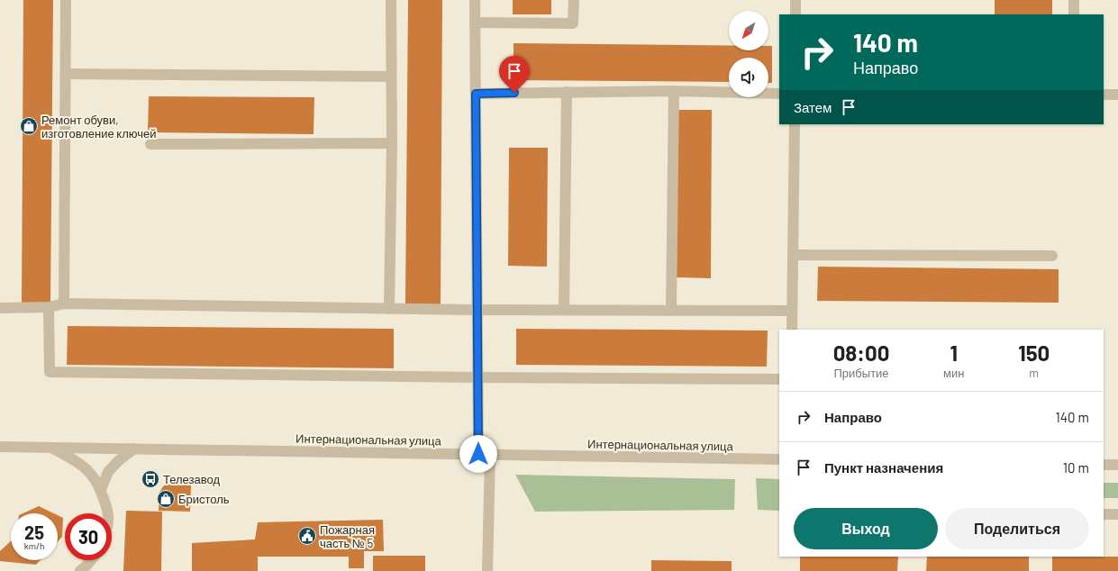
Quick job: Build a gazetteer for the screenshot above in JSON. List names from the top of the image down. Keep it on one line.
{"streets":{"street":["Интернациональная улица"]},"places":{"shop":["Ремонт обуви, изготовление ключей","Бристоль"],"bus stop":["Телезавод"],"public building":["Пожарная часть № 5"]},"north":"bottom left","page":{"turn":["140 m","Направо"],"then":"Затем","eta":["08:00","Прибытие","1","мин","150","m"],"list":[{"name":"Направо","value":"140 m"},{"name":"Пункт назначения","value":"10 m"}],"buttons":["Выход","Поделиться"],"speed":"25 km/h","limit":"30"}}
